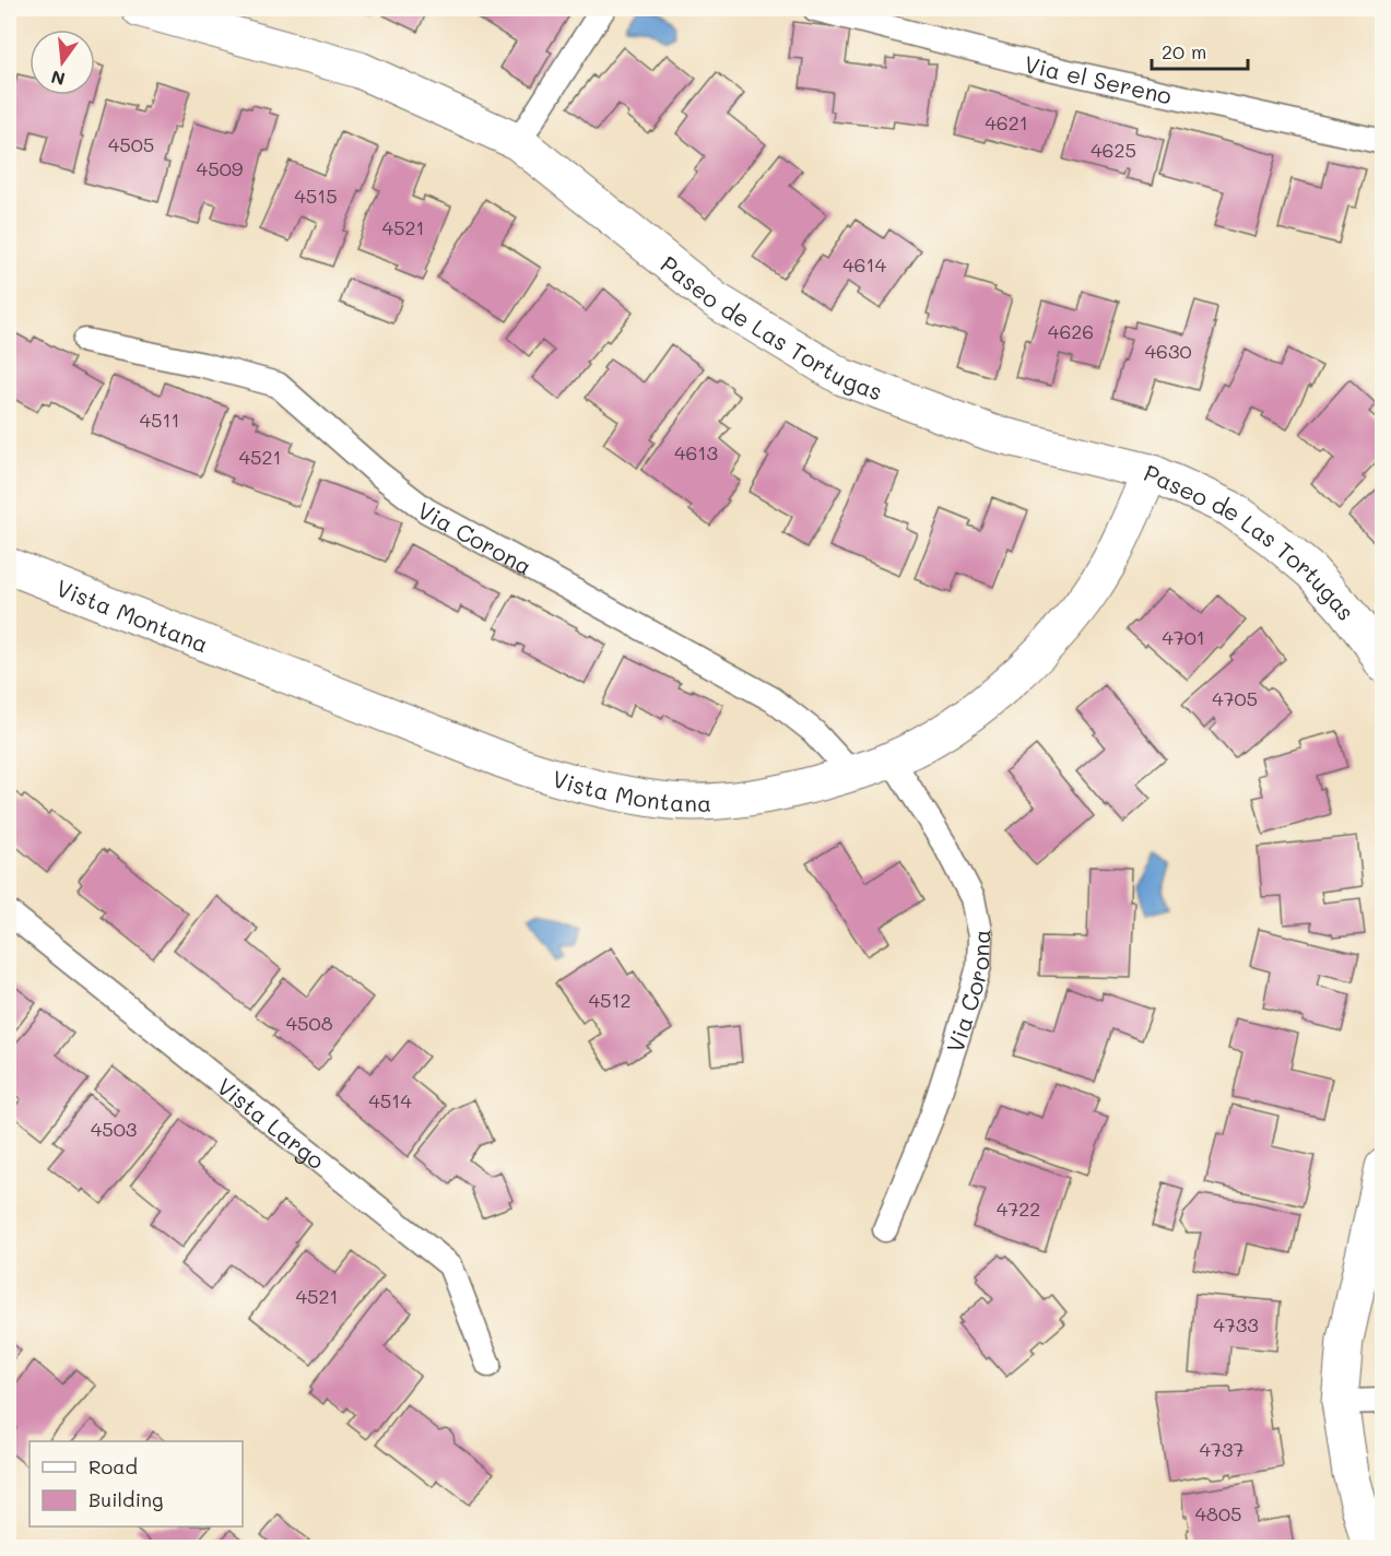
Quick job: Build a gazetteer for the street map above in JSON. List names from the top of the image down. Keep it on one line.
{"streets":{"street":["Via el Sereno","Paseo de Las Tortugas","Via Corona","Vista Montana","Vista Largo"]},"crossings":[["Paseo de Las Tortugas","Vista Montana"],["Via Corona","Vista Montana"]],"house_numbers":["4621","4505","4625","4509","4515","4521","4614","4626","4630","4511","4613","4521","4701","4705","4512","4508","4514","4503","4722","4521","4733","4737","4805"],"legend":["Road","Building"],"scale_bar":"20 m","north":"bottom"}
